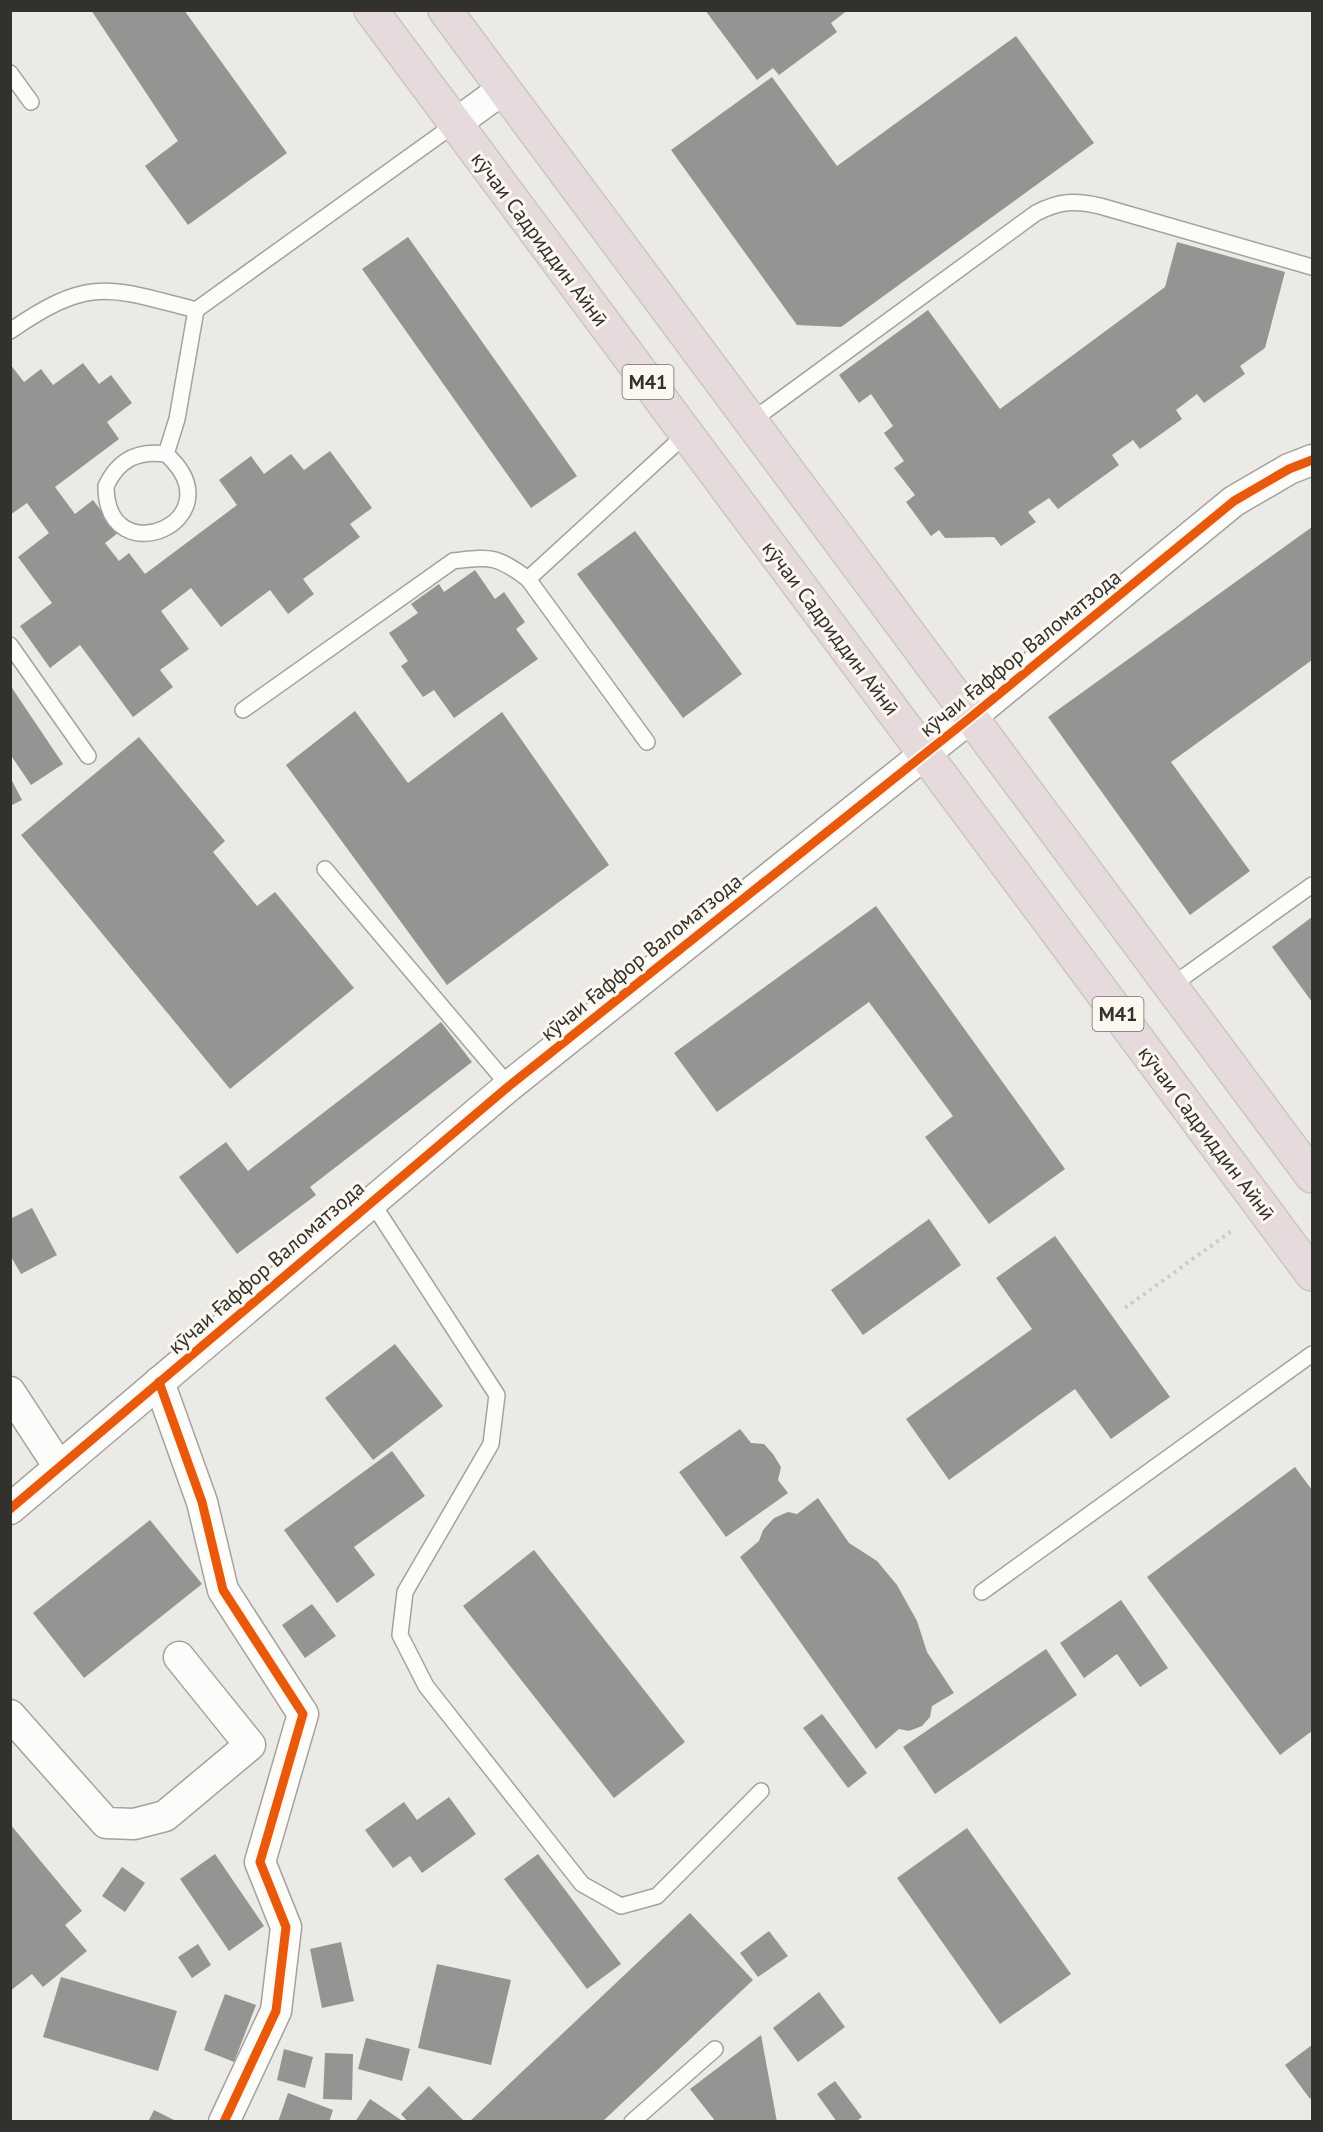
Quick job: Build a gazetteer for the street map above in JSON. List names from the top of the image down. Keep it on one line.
{"streets":{"highway":["кӯчаи Садриддин Айнӣ","M41"],"street":["кӯчаи Ғаффор Валоматзода"]},"crossings":[["кӯчаи Садриддин Айнӣ","кӯчаи Ғаффор Валоматзода"],["M41","кӯчаи Ғаффор Валоматзода"]]}
